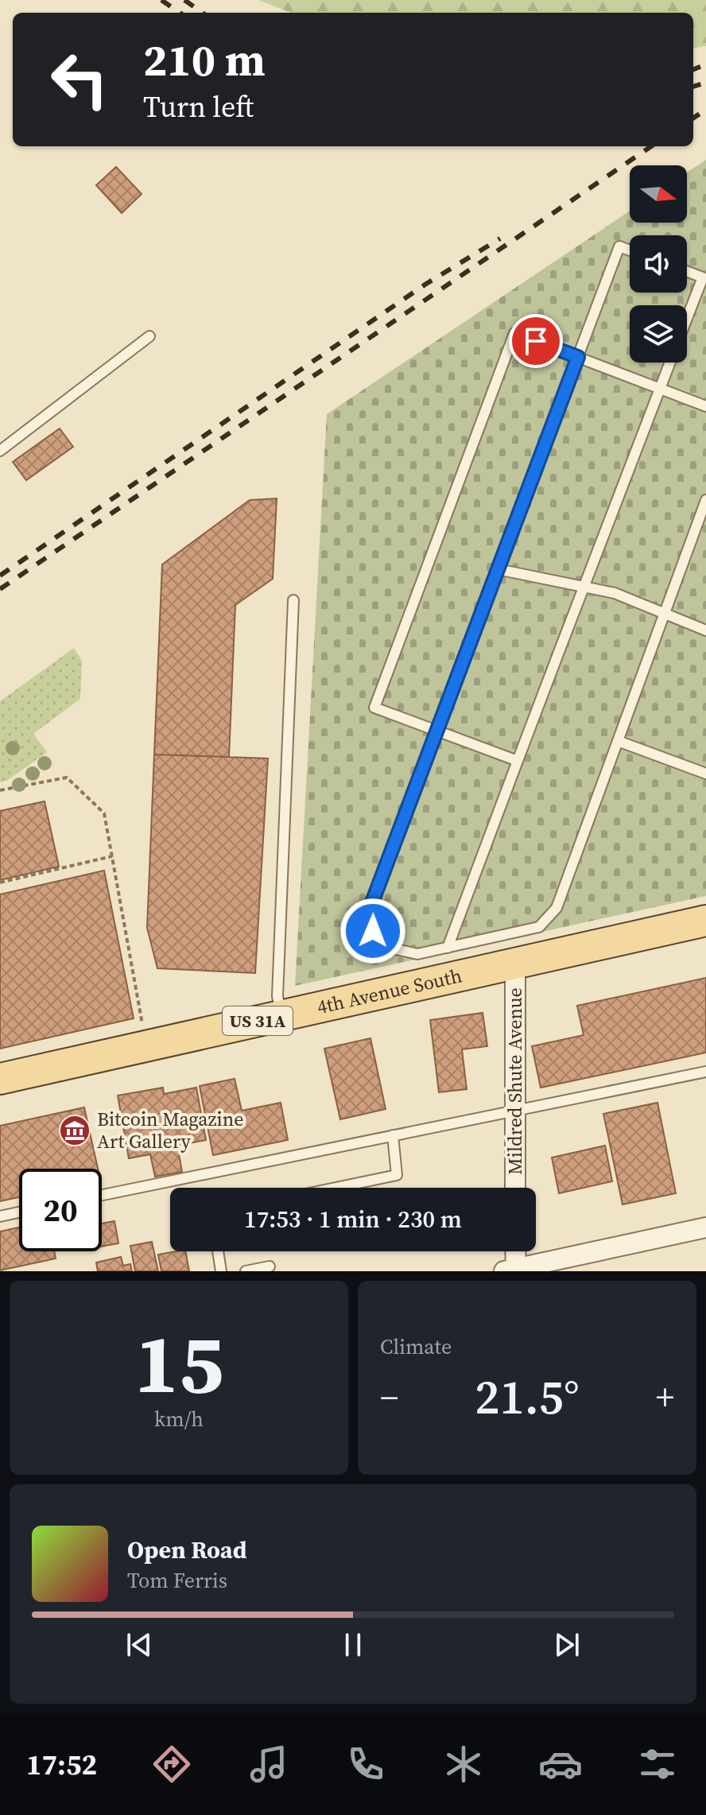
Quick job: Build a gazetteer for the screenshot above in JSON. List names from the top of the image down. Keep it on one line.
{"streets":{"main road":["4th Avenue South","US 31A"],"street":["Mildred Shute Avenue"]},"crossings":[["4th Avenue South","Mildred Shute Avenue"]],"places":{"museum":["Bitcoin Magazine Art Gallery"]},"north":"right","page":{"turn":["210 m","Turn left"],"limit":"20","trip":"17:53 · 1 min · 230 m","tile":[["15","km/h"],"Climate"],"heat":["−","21.5°","+"],"song":["Open Road","Tom Ferris"],"tabs":"17:52"}}
